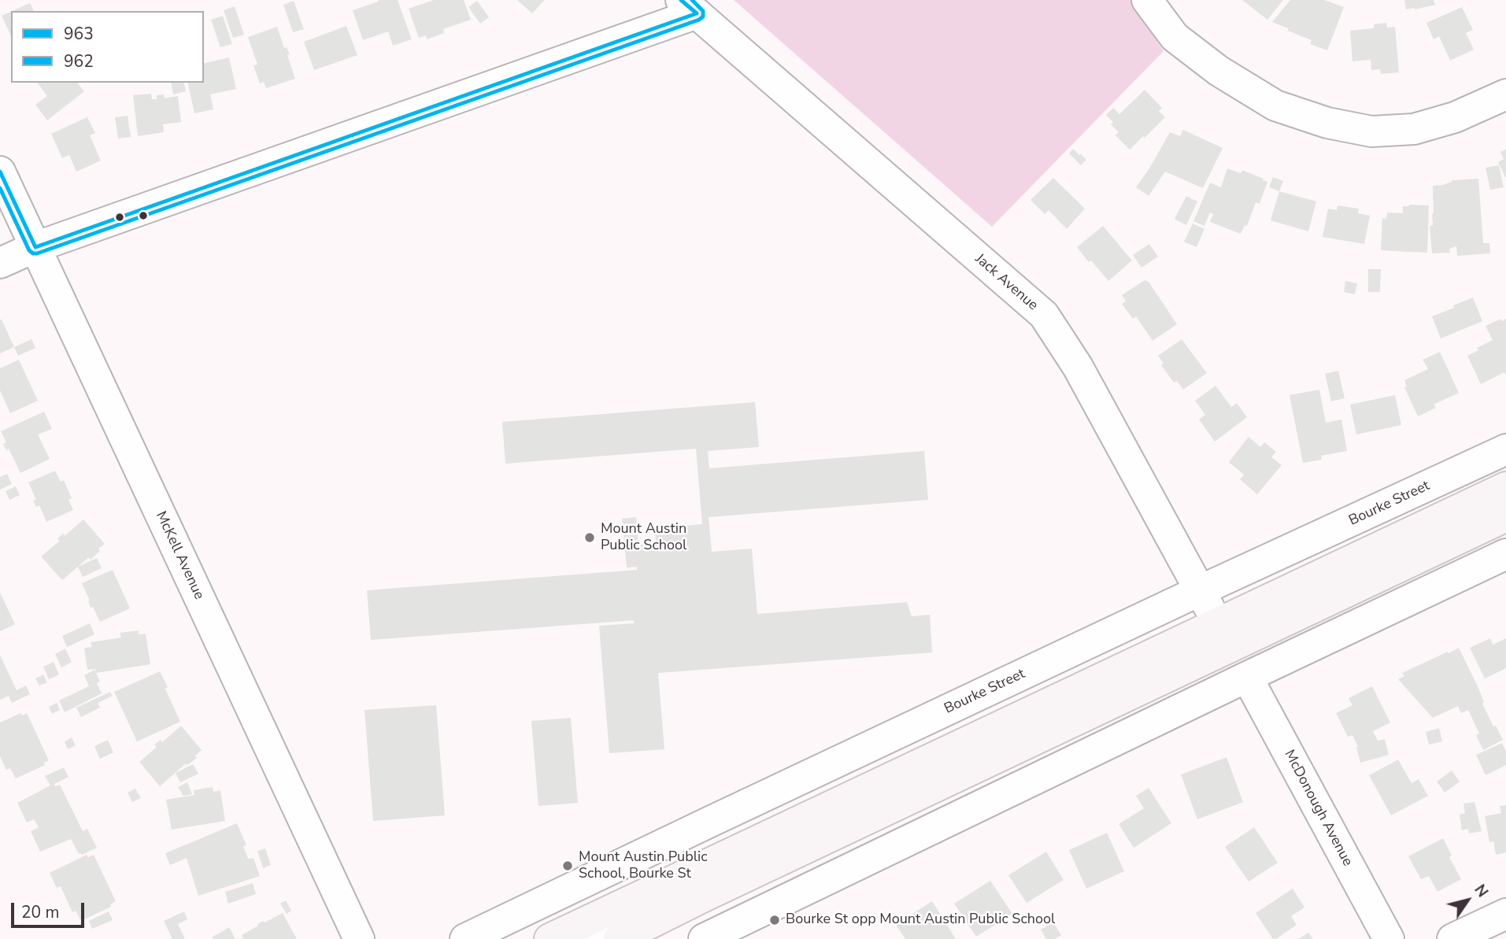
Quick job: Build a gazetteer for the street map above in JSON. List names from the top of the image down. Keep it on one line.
{"streets":{"street":["Jack Avenue","Bourke Street","McKell Avenue","McDonough Avenue"]},"crossings":[["Jack Avenue","Bourke Street"]],"places":["Mount Austin Public School","Mount Austin Public School, Bourke St","Bourke St opp Mount Austin Public School"],"lines":["transit line 963","transit line 962"],"legend":["963","962"],"scale_bar":"20 m","north":"top right"}
